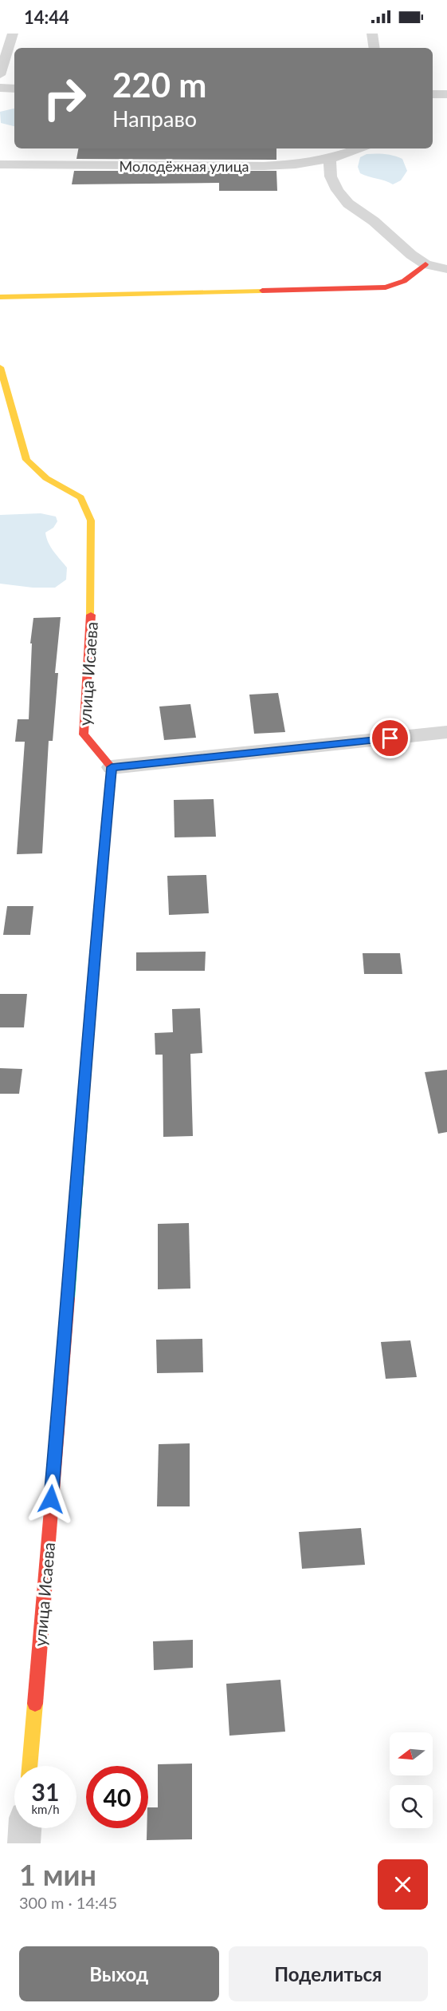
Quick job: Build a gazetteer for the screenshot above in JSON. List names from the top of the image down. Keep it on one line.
{"streets":{"street":["Молодёжная улица","улица Исаева"]},"north":"left","page":{"status":"14:44","turn":["220 m","Направо"],"speed":"31 km/h","limit":"40","heading":["1 мин","300 m · 14:45"],"buttons":["Выход","Поделиться"]}}
